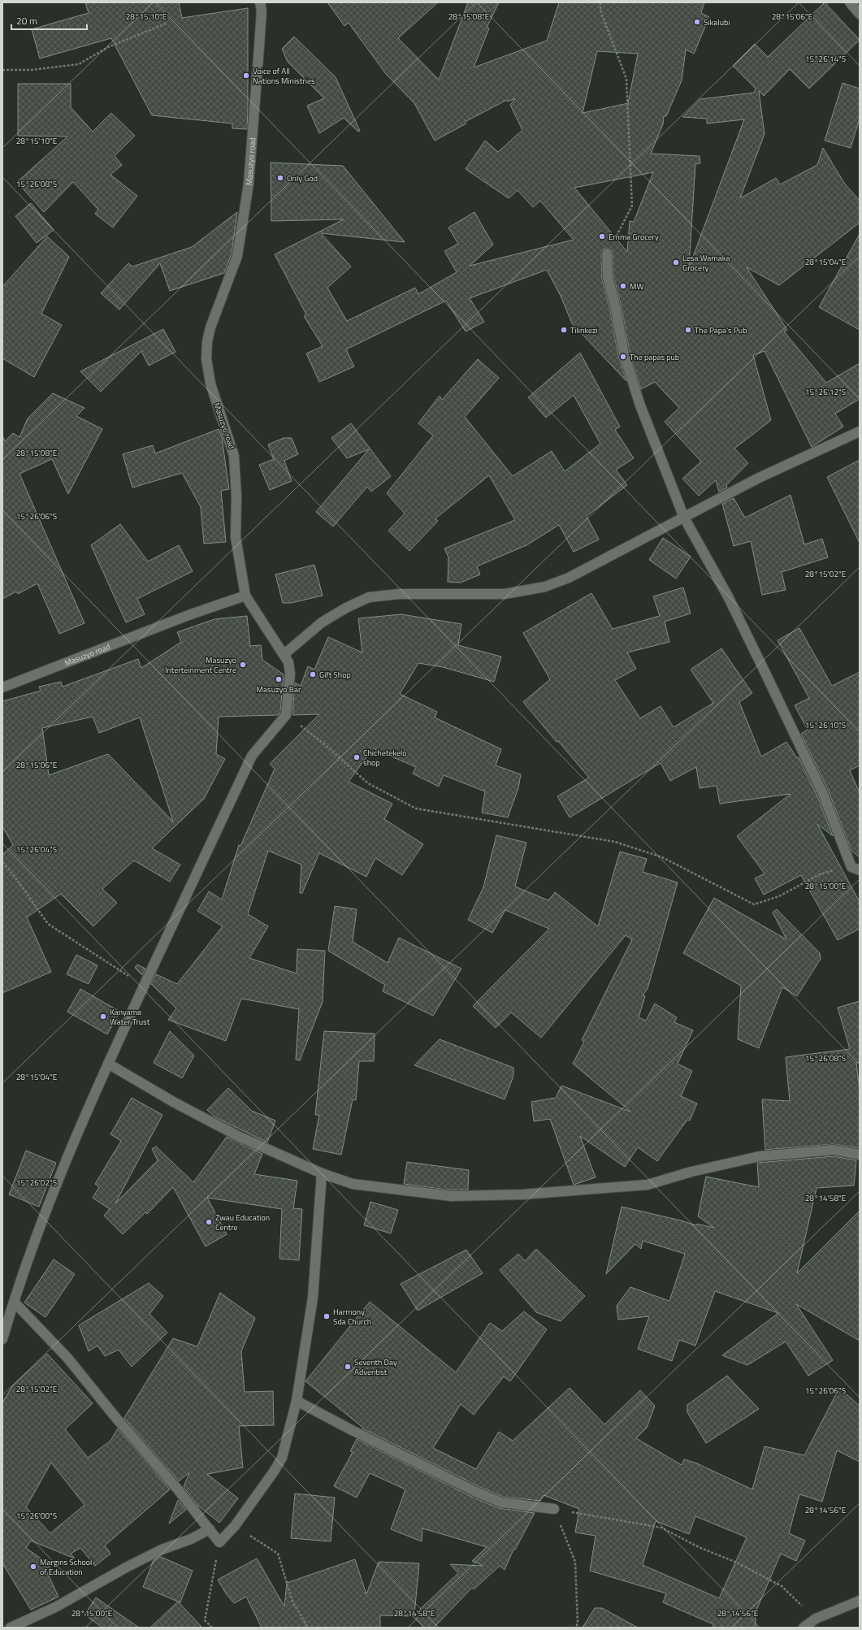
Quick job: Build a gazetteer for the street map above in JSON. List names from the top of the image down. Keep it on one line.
{"streets":{"street":["Masuzyo road"]},"places":["Sikalubi","Voice of All Nations Ministries","Only God","Emma Grocery","Lesa Wamaka Grocery","MW","Tilinkezi","The Papa's Pub","The papas pub","Masuzyo Interteinment Centre","Gift Shop","Masuzyo Bar","Chichetekelo shop","Kanyama Water Trust","Zwau Education Centre","Harmony Sda Church","Seventh Day Adventist","Margins School of Education"],"scale_bar":"20 m","coordinates":["28°15'10\"E","28°15'08\"E","28°15'06\"E","15°26'14\"S","15°26'08\"S","28°15'04\"E","15°26'12\"S","15°26'06\"S","28°15'02\"E","15°26'10\"S","15°26'04\"S","28°15'00\"E","15°26'02\"S","28°14'58\"E","28°14'56\"E","15°26'00\"S"]}
